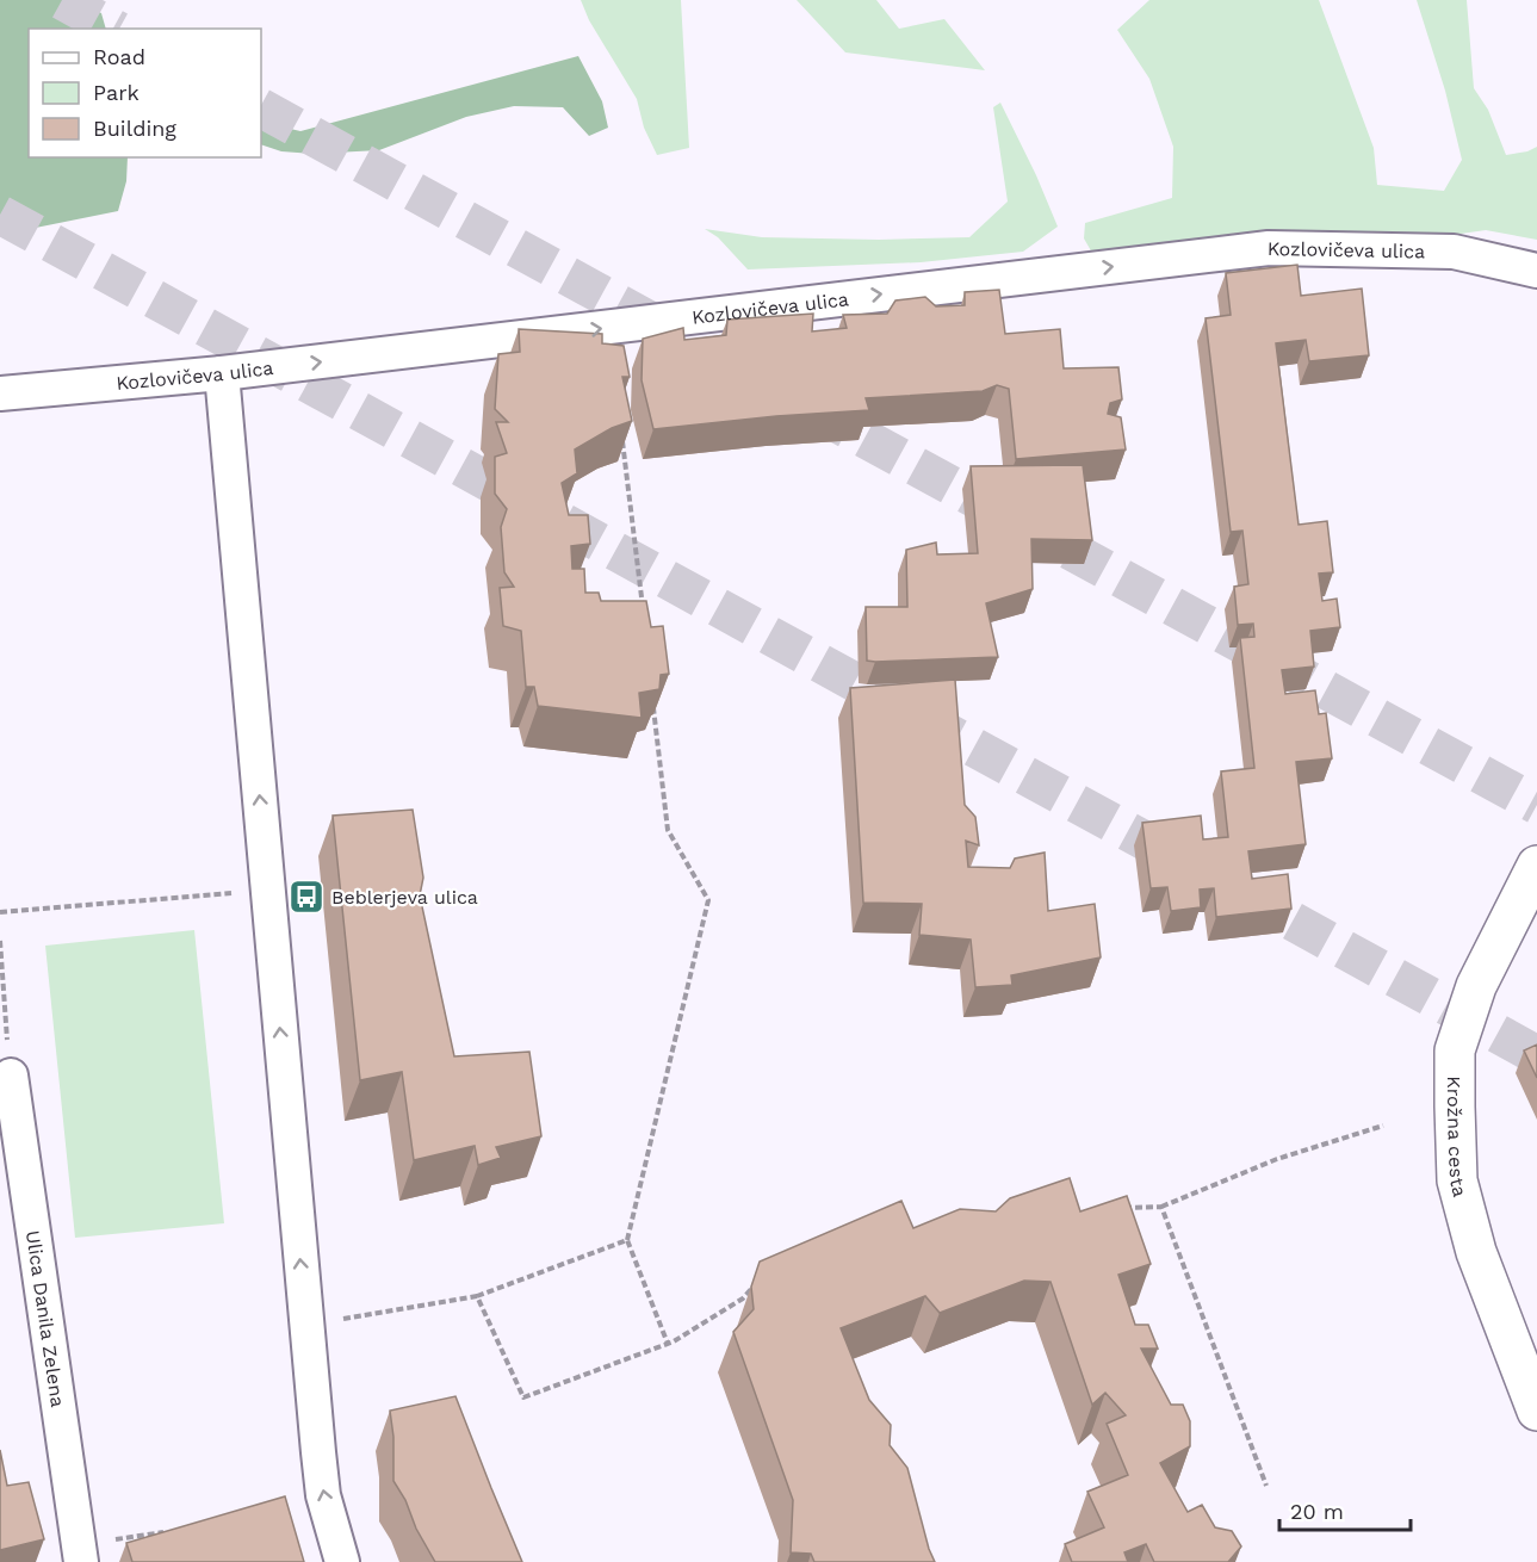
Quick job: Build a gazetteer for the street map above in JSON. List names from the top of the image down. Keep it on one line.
{"streets":{"street":["Kozlovičeva ulica","Krožna cesta","Ulica Danila Zelena"]},"one_way":["Kozlovičeva ulica"],"places":{"bus stop":["Beblerjeva ulica"]},"legend":["Road","Park","Building"],"scale_bar":"20 m"}
